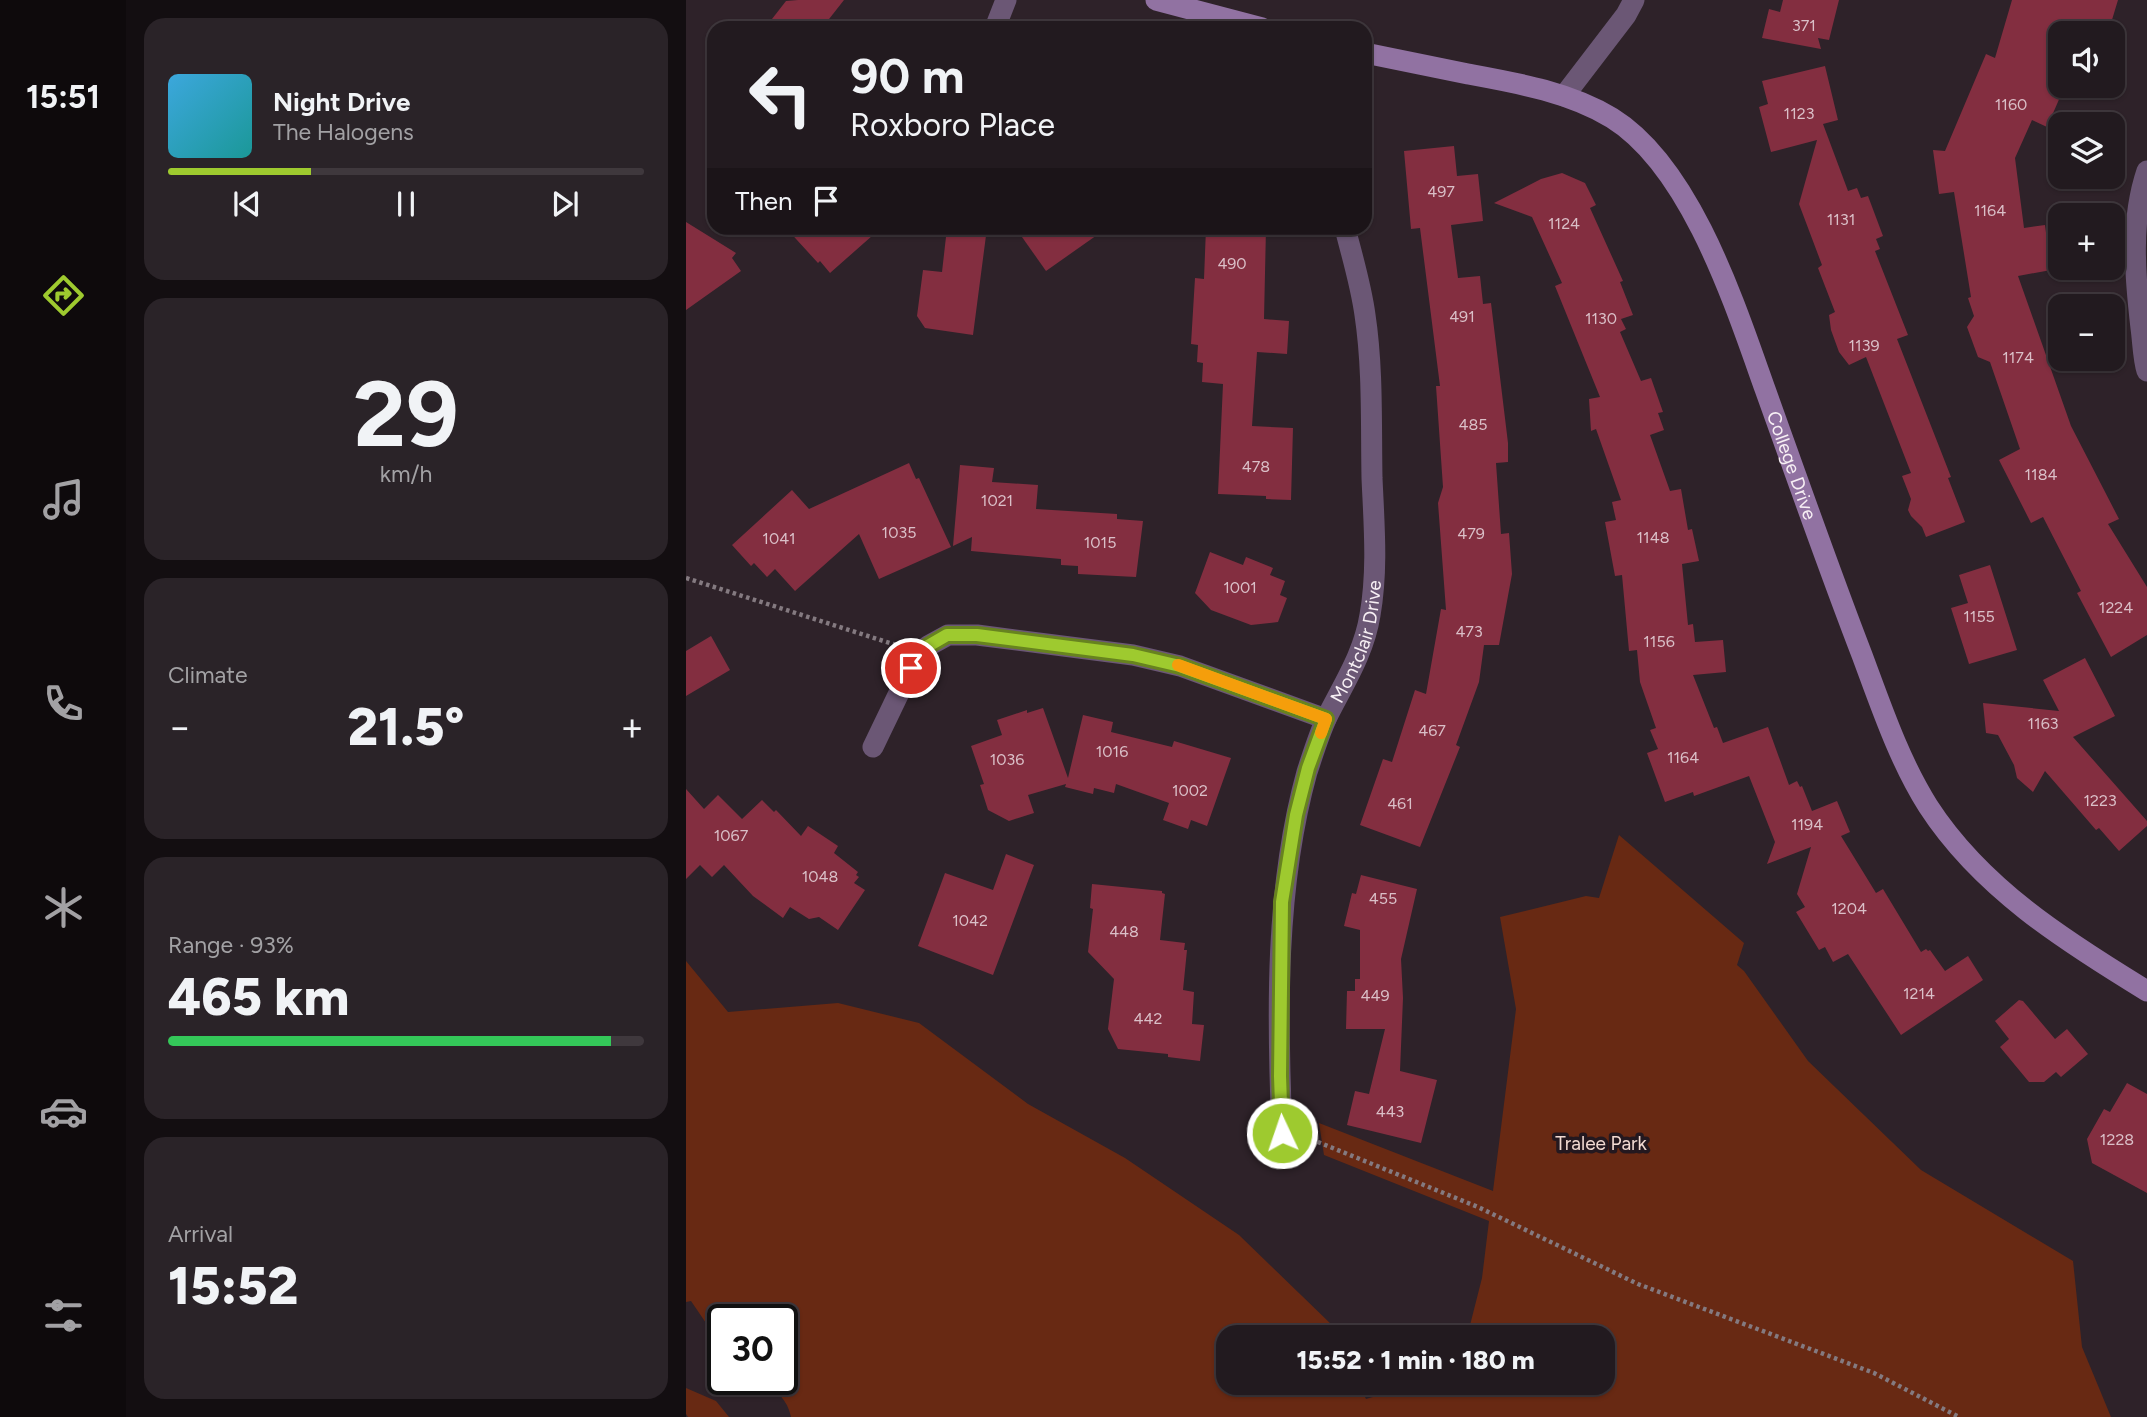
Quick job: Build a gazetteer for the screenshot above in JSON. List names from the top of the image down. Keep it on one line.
{"streets":{"street":["College Drive","Montclair Drive"]},"parks":["Tralee Park"],"house_numbers":["371","1160","1123","497","1164","1131","1124","490","491","1130","1139","1174","485","478","1184","1021","1035","479","1148","1041","1015","1001","1224","1155","473","1156","1163","467","1016","1164","1036","1002","1223","461","1194","1067","1048","455","1204","1042","448","1214","449","442","443","1228"],"page":{"tabs":"15:51","map_buttons":["+","−"],"turn":["90 m","Roxboro Place"],"song":["Night Drive","The Halogens"],"then":"Then","tile":[["29","km/h"],"Climate",["Range · 93%","465 km"],["Arrival","15:52"]],"heat":["−","21.5°","+"],"limit":"30","trip":"15:52 · 1 min · 180 m"}}
